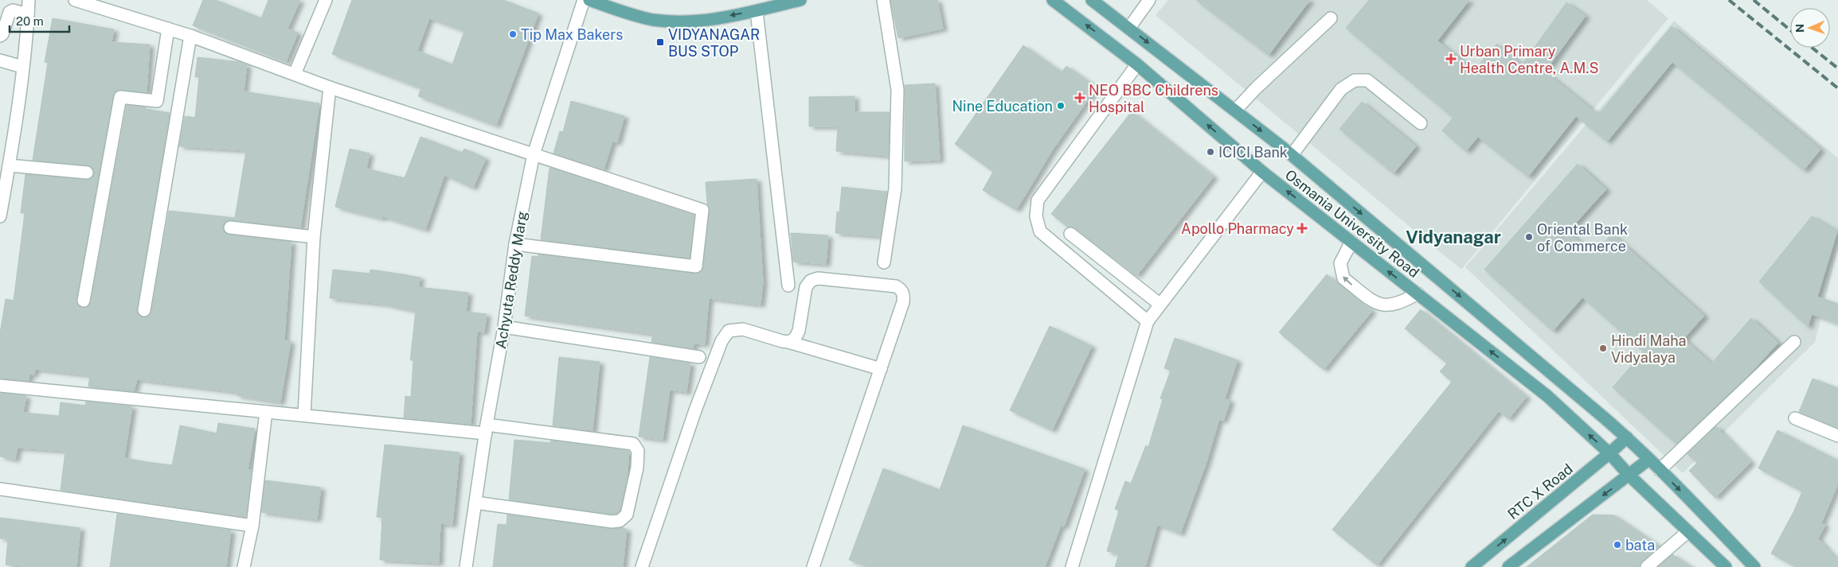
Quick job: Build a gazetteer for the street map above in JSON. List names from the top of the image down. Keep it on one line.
{"streets":{"main road":["Osmania University Road","RTC X Road"],"street":["Achyuta Reddy Marg"]},"crossings":[["Osmania University Road","RTC X Road"]],"districts":["Vidyanagar"],"places":{"other":["Tip Max Bakers","Nine Education","ICICI Bank","Oriental Bank of Commerce","Hindi Maha Vidyalaya","bata"],"transit":["VIDYANAGAR BUS STOP"],"health":["Urban Primary Health Centre, A.M.S","NEO BBC Childrens Hospital","Apollo Pharmacy"]},"scale_bar":"20 m","north":"left"}
